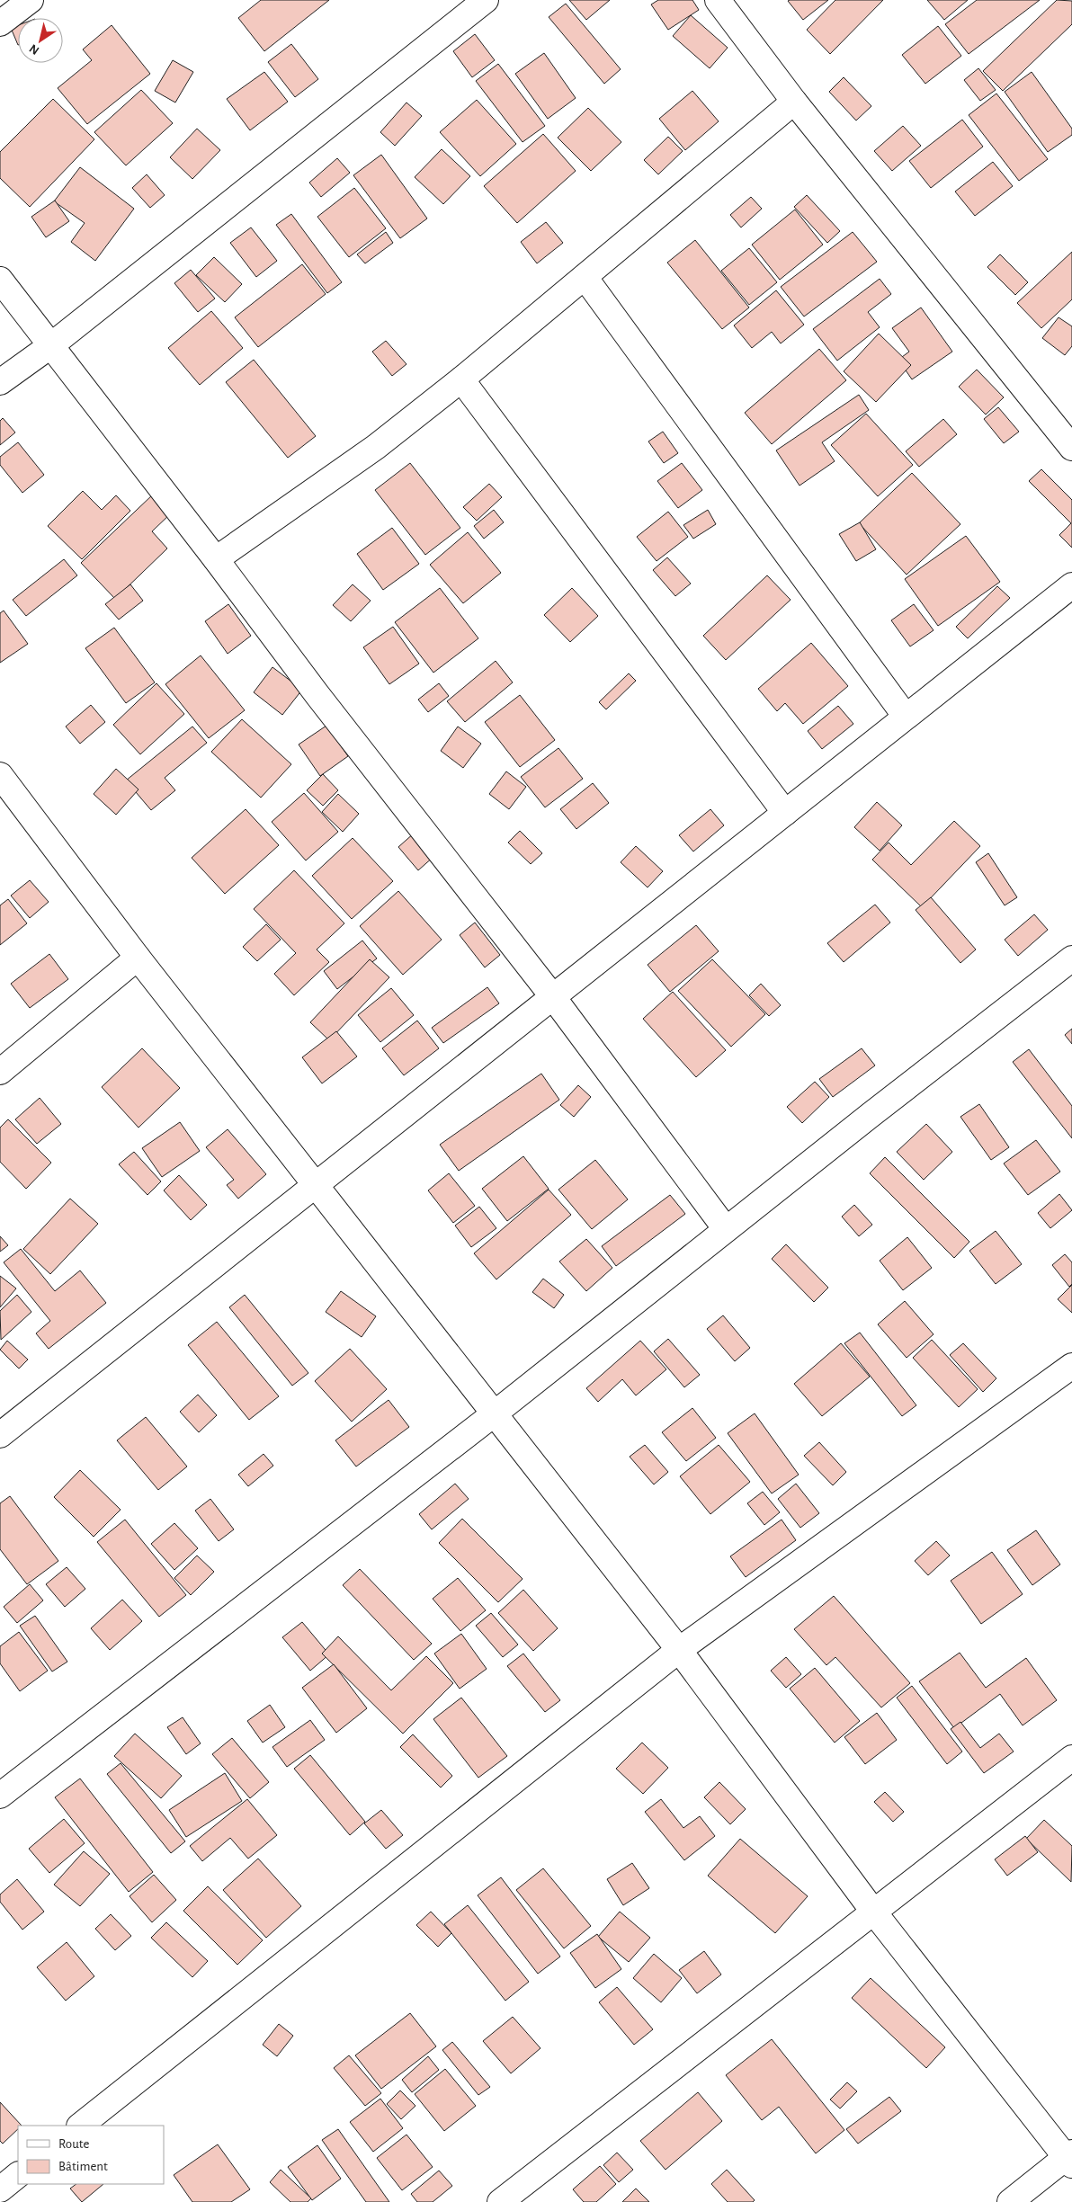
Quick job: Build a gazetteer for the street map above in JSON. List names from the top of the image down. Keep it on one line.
{"legend":["Route","Bâtiment"],"north":"bottom left"}
